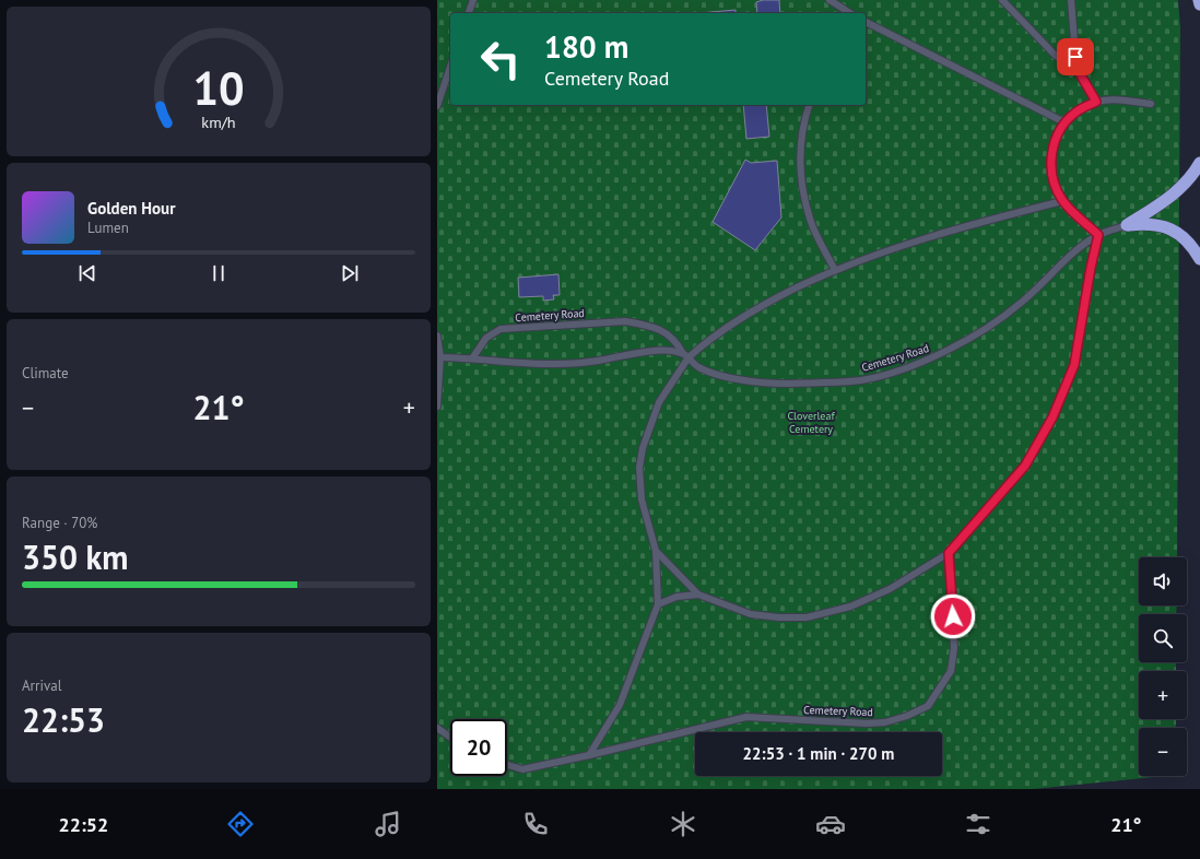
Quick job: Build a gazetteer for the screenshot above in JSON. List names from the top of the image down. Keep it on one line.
{"streets":{"lane":["Cemetery Road"]},"parks":["Cloverleaf Cemetery"],"page":{"turn":["180 m","Cemetery Road"],"song":["Golden Hour","Lumen"],"tile":["Climate",["Range · 70%","350 km"],["Arrival","22:53"]],"heat":["−","21°","+"],"map_buttons":["+","−"],"limit":"20","trip":"22:53 · 1 min · 270 m","tabs":["22:52","21°"],"gauge":["10","km/h"]}}
